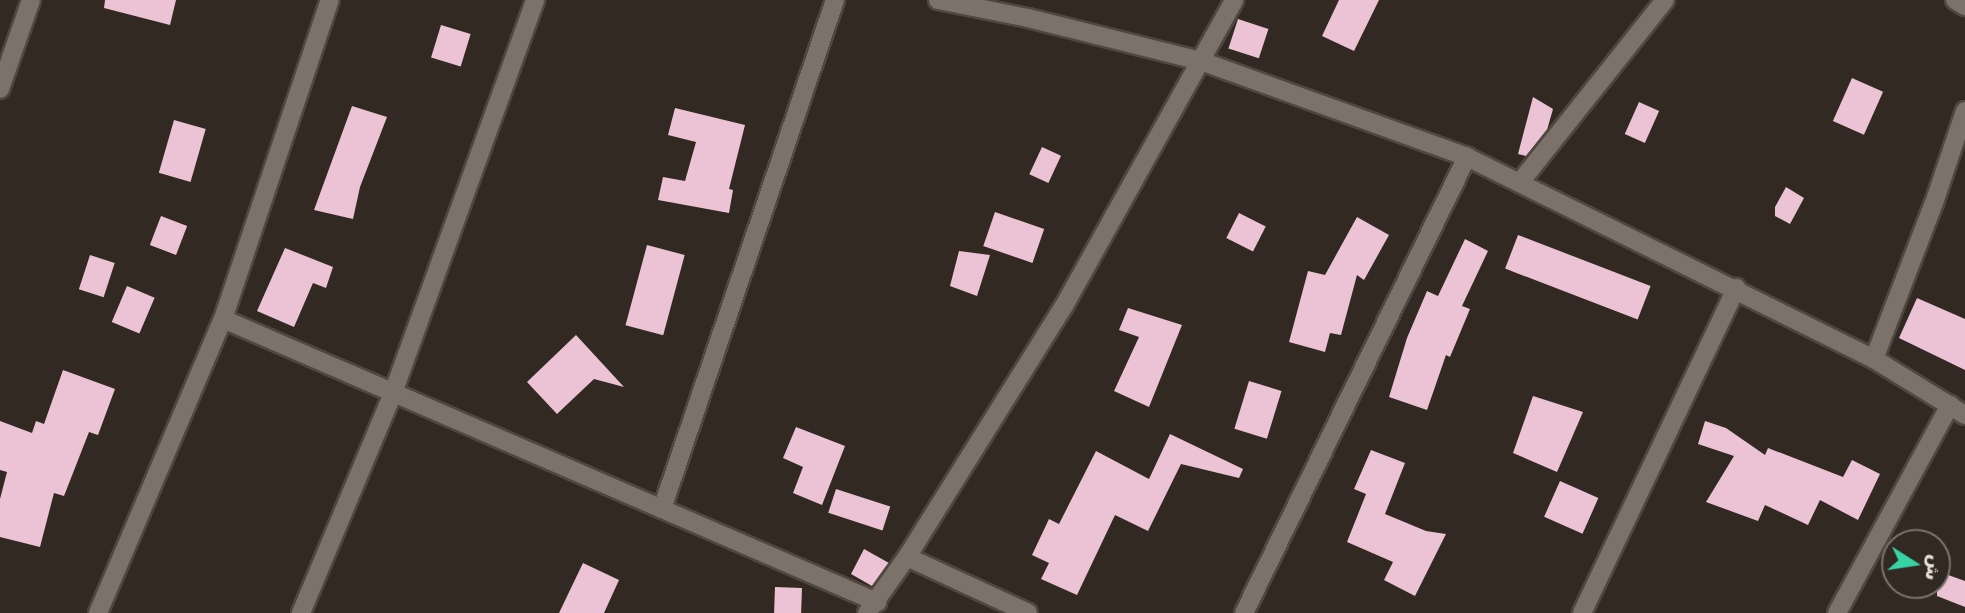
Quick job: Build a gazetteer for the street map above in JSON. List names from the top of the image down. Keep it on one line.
{"north":"right"}
